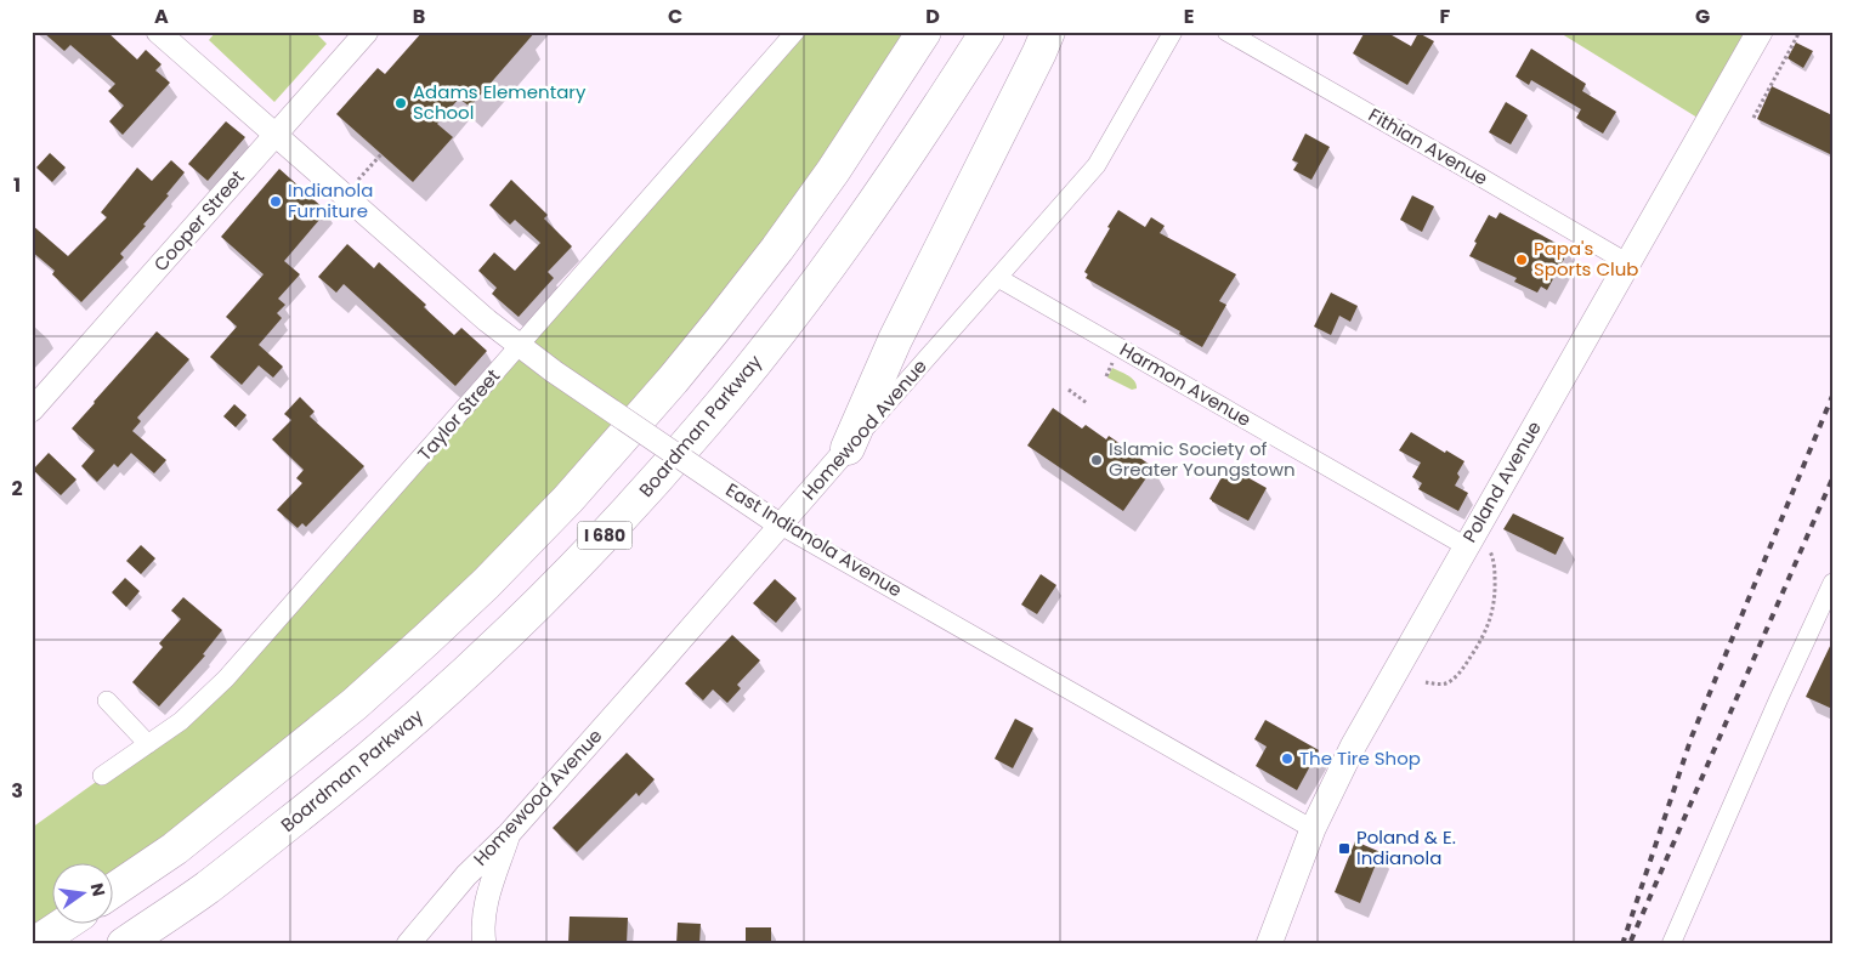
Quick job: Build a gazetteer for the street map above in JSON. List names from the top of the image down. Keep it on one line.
{"streets":{"highway":["Boardman Parkway","I 680"],"main road":["Poland Avenue"],"street":["Fithian Avenue","Cooper Street","Harmon Avenue","Taylor Street","Homewood Avenue","East Indianola Avenue"]},"crossings":[["Fithian Avenue","Poland Avenue"],["Cooper Street","East Indianola Avenue"],["Harmon Avenue","Homewood Avenue"],["Harmon Avenue","Poland Avenue"],["Taylor Street","East Indianola Avenue"],["Homewood Avenue","East Indianola Avenue"],["Poland Avenue","East Indianola Avenue"]],"places":{"other":["Adams Elementary School","Indianola Furniture","Papa's Sports Club","Islamic Society of Greater Youngstown","The Tire Shop"],"transit":["Poland & E. Indianola"]},"north":"right","grid":{"columns":["A","B","C","D","E","F","G"],"rows":["1","2","3"]}}
